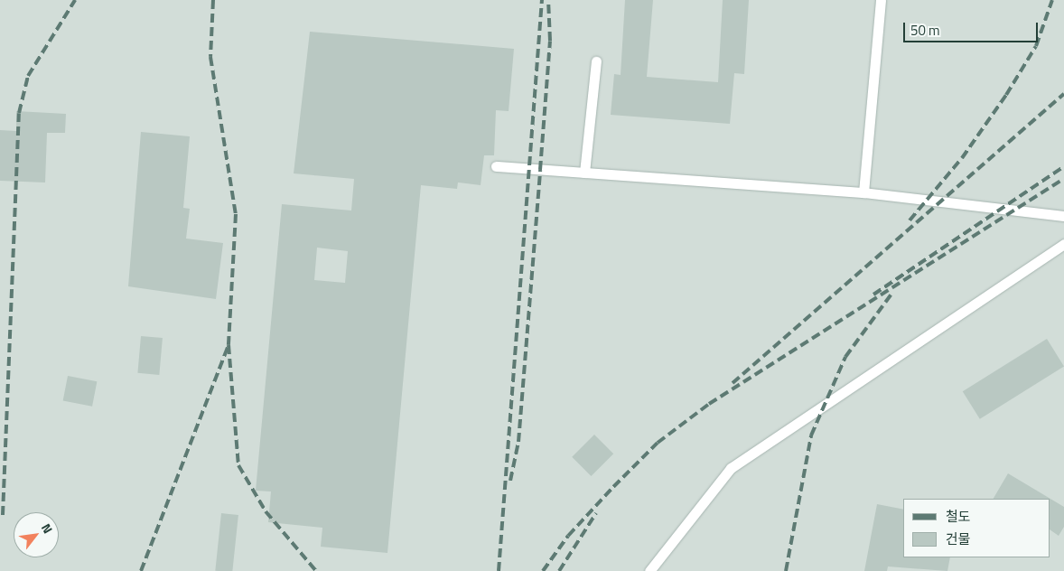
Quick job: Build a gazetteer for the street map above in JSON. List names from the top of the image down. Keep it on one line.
{"legend":["철도","건물"],"scale_bar":"50 m","north":"top right"}
